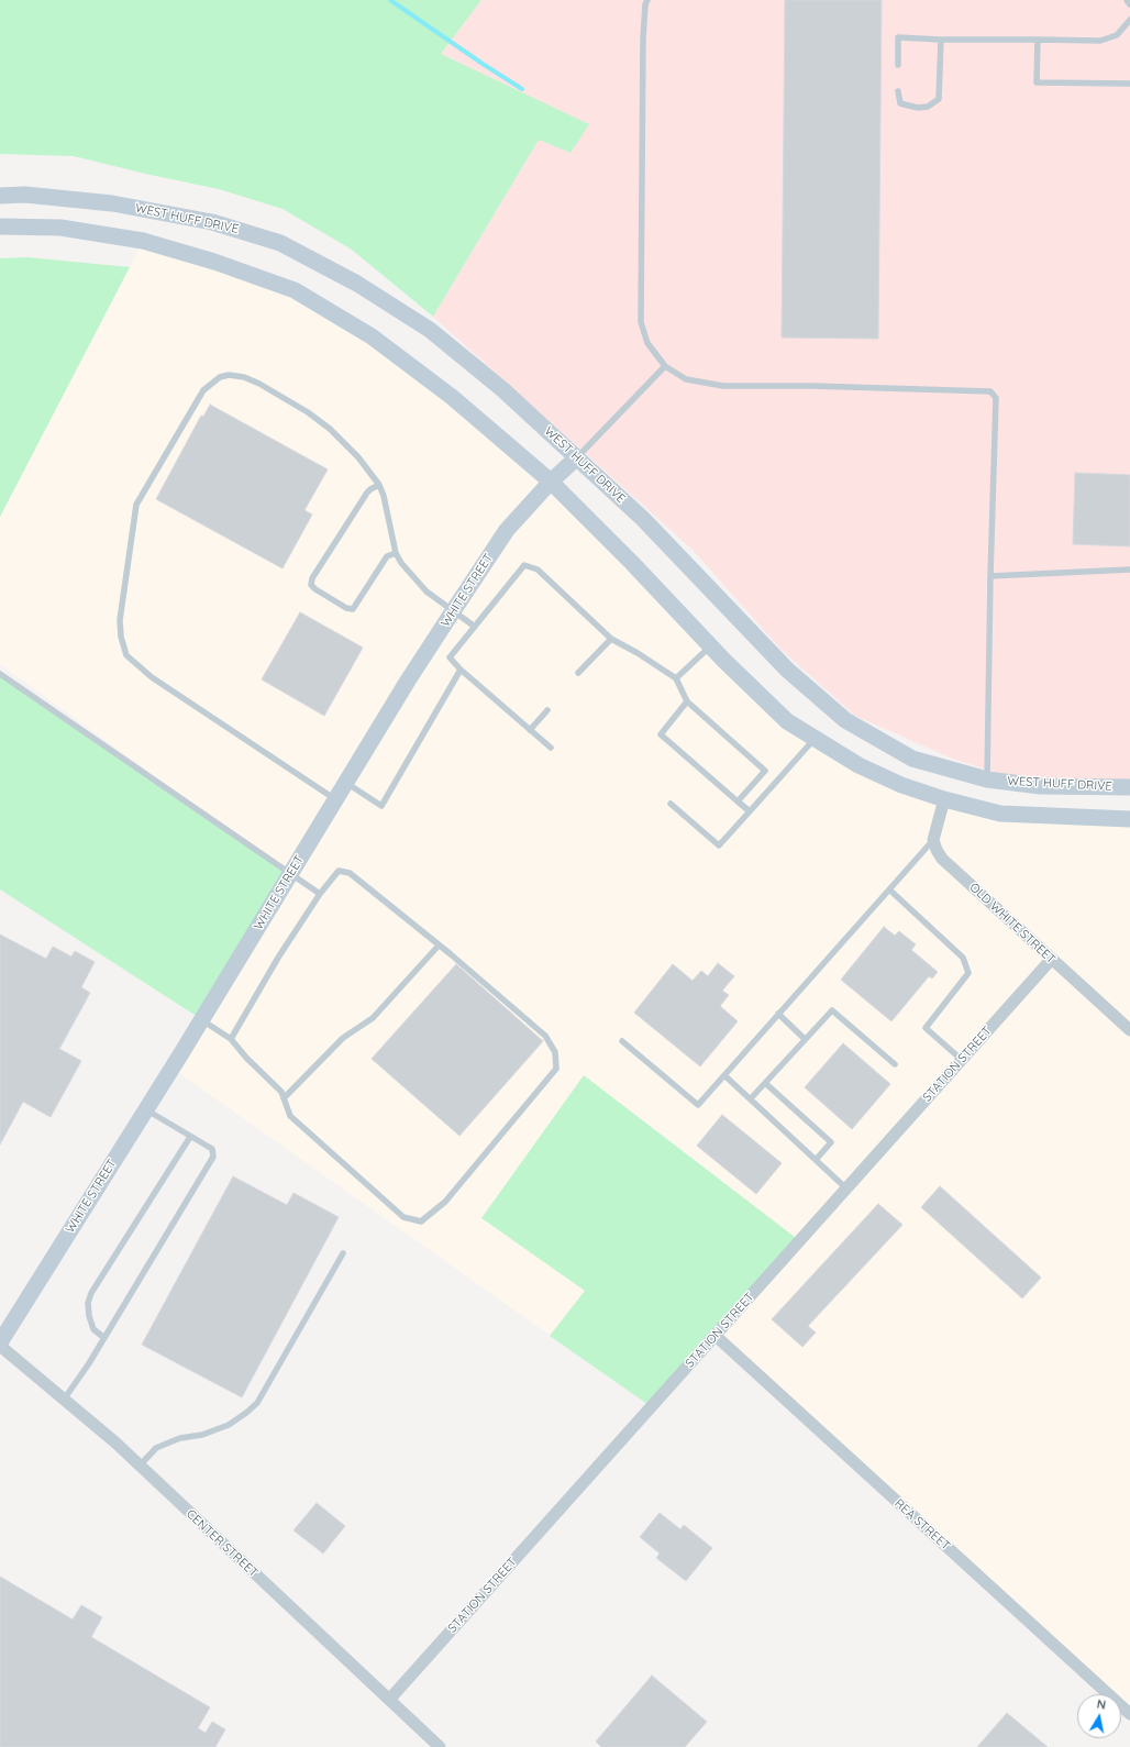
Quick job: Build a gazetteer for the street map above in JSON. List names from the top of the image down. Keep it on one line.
{"streets":{"street":["WEST HUFF DRIVE","WHITE STREET","OLD WHITE STREET","STATION STREET","REA STREET","CENTER STREET"]},"crossings":[["WEST HUFF DRIVE","WHITE STREET"],["WHITE STREET","CENTER STREET"],["OLD WHITE STREET","STATION STREET"],["STATION STREET","REA STREET"],["STATION STREET","CENTER STREET"]],"north":"top"}
